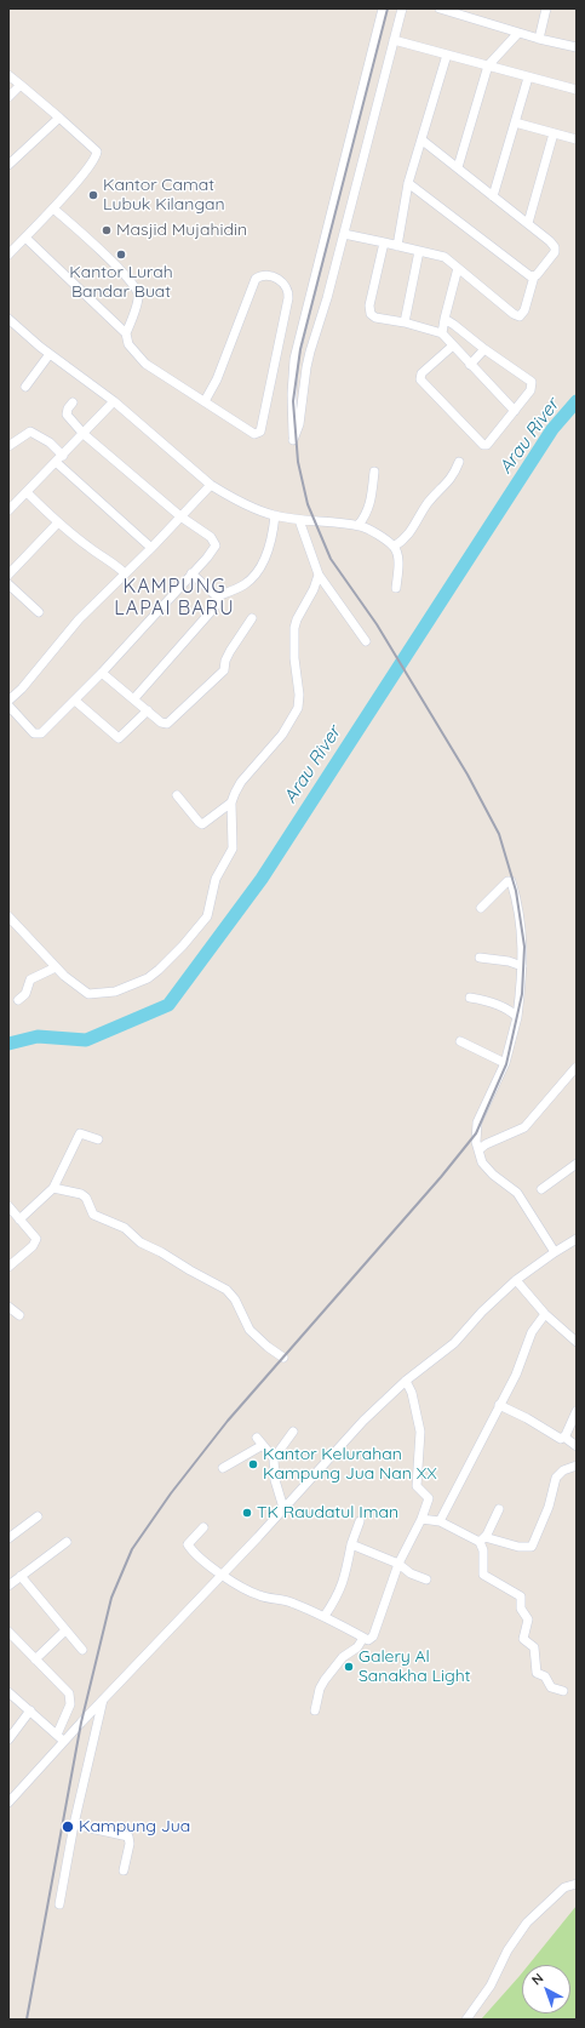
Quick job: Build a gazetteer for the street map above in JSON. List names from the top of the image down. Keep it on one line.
{"districts":["KAMPUNG LAPAI BARU"],"water":["Arau River"],"places":["Kantor Camat Lubuk Kilangan","Masjid Mujahidin","Kantor Lurah Bandar Buat","Kantor Kelurahan Kampung Jua Nan XX","TK Raudatul Iman","Galery Al Sanakha Light","Kampung Jua"],"north":"top left"}
